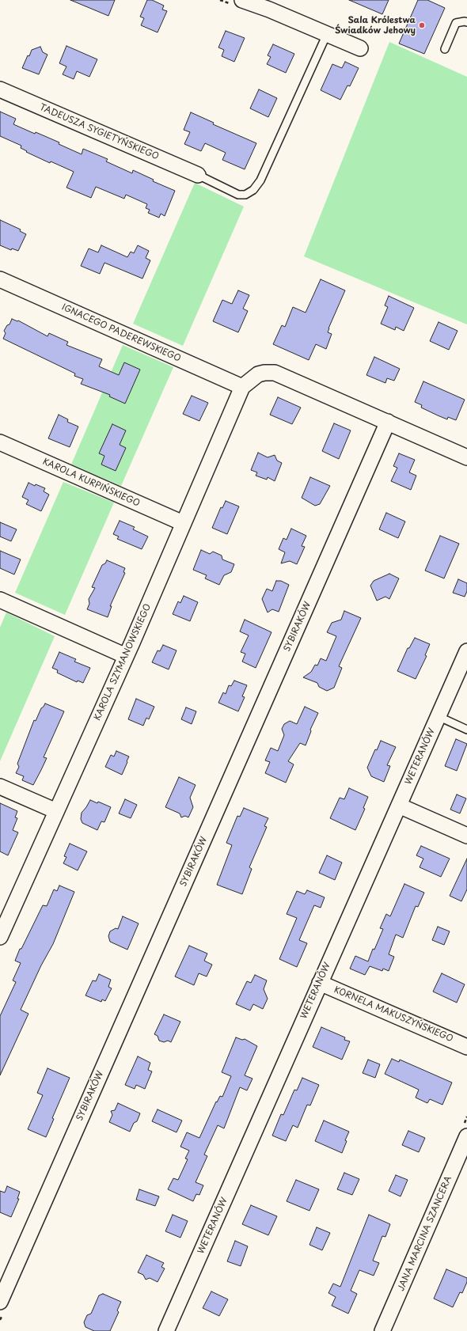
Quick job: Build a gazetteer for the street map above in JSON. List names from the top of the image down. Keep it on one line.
{"streets":{"street":["TADEUSZA SYGIETYŃSKIEGO","IGNACEGO PADEREWSKIEGO","KAROLA KURPIŃSKIEGO","SYBIRAKÓW","KAROLA SZYMANOWSKIEGO","WETERANÓW","KORNELA MAKUSZYŃSKIEGO","JANA MARCINA SZANCERA"]},"crossings":[["IGNACEGO PADEREWSKIEGO","KAROLA SZYMANOWSKIEGO"],["KAROLA KURPIŃSKIEGO","KAROLA SZYMANOWSKIEGO"],["WETERANÓW","KORNELA MAKUSZYŃSKIEGO"]],"places":["Sala Królestwa Świadków Jehowy"]}
